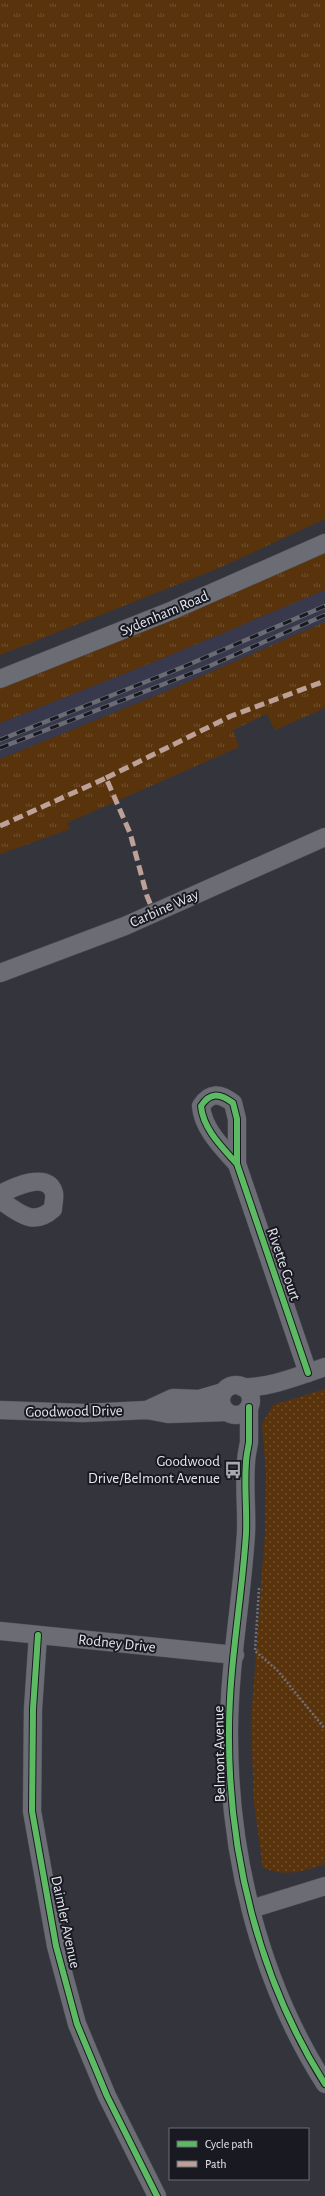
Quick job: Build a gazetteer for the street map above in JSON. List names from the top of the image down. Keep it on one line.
{"streets":{"street":["Sydenham Road","Carbine Way","Rivette Court","Goodwood Drive","Rodney Drive","Belmont Avenue","Daimler Avenue"]},"crossings":[["Goodwood Drive","Belmont Avenue"],["Rodney Drive","Belmont Avenue"],["Rodney Drive","Daimler Avenue"]],"places":{"bus stop":["Goodwood Drive/Belmont Avenue"]},"legend":["Cycle path","Path"]}
